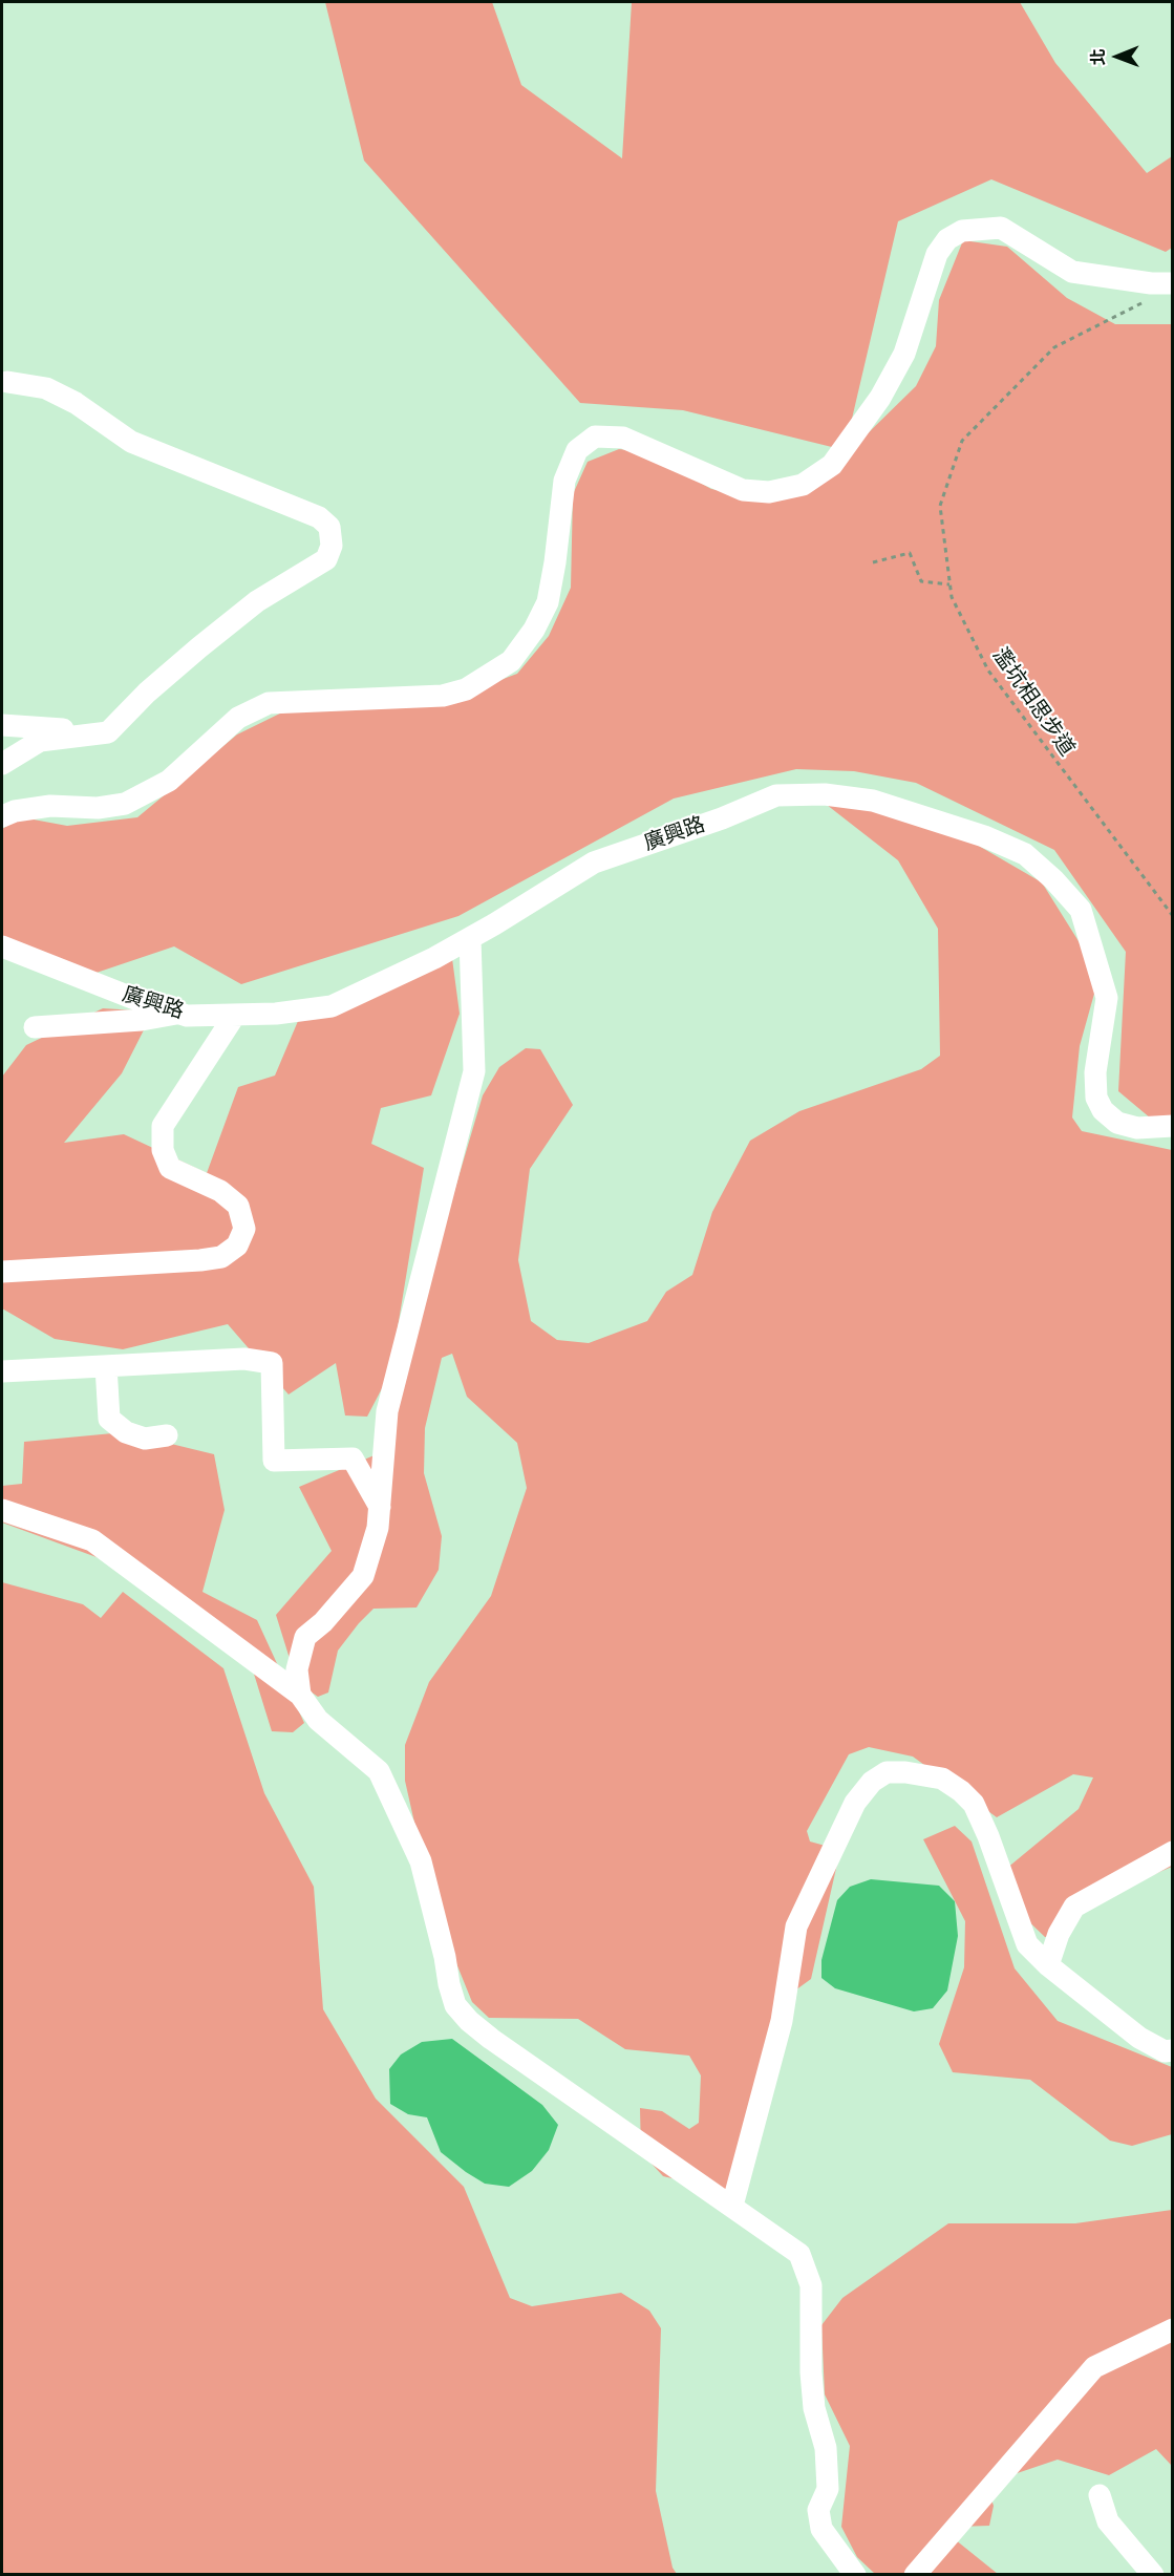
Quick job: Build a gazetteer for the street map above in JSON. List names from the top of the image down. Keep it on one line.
{"streets":{"street":["廣興路"],"path":["濫坑相思步道"]},"north":"left"}
